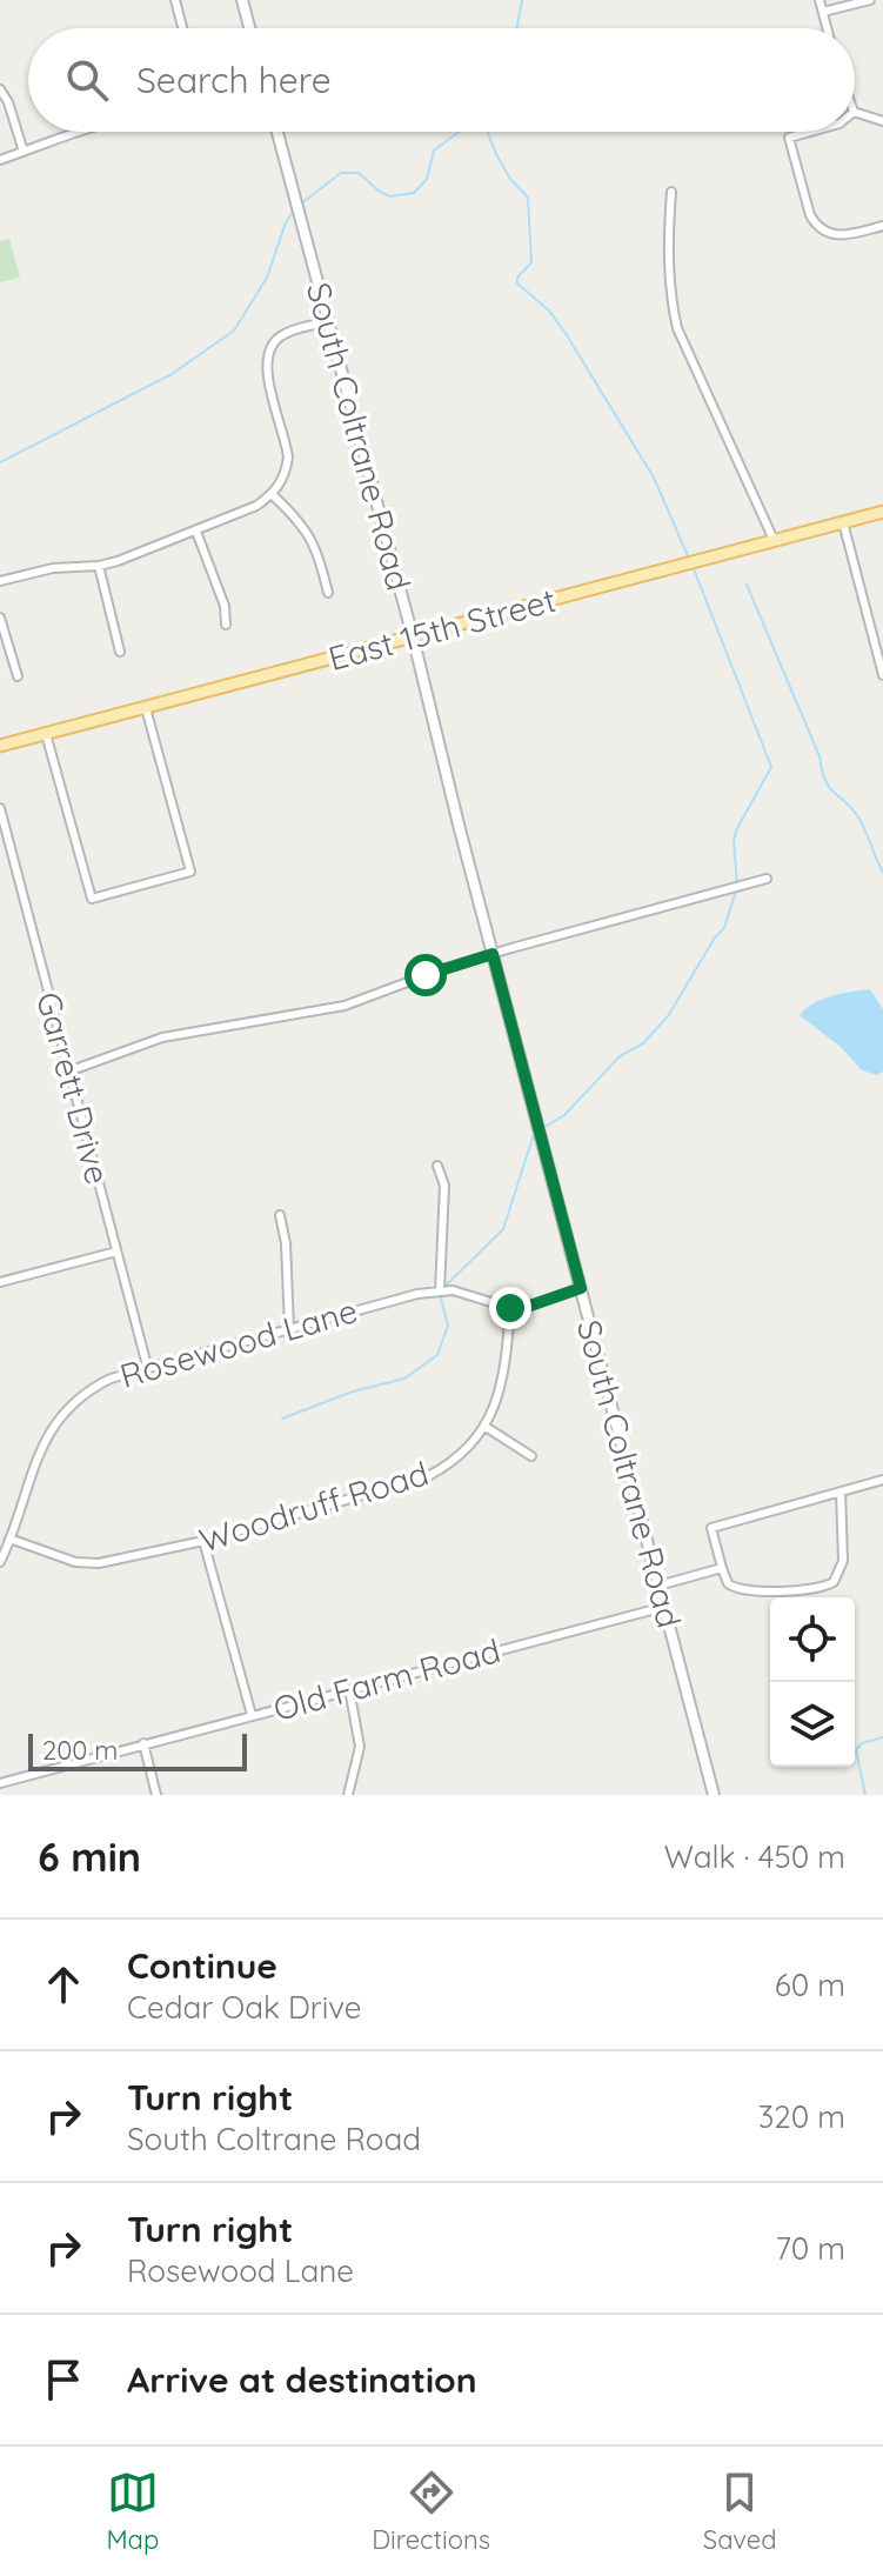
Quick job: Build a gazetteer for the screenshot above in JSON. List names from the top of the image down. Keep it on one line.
{"streets":{"main road":["South Coltrane Road","East 15th Street"],"street":["Garrett Drive","Rosewood Lane","Woodruff Road","Old Farm Road"]},"crossings":[["South Coltrane Road","East 15th Street"],["South Coltrane Road","Old Farm Road"],["Garrett Drive","Rosewood Lane"],["Rosewood Lane","Woodruff Road"]],"scale_bar":"200 m","page":{"search":"Search here","scale":"200 m","heading":["6 min","Walk · 450 m"],"list":[["Continue","Cedar Oak Drive","60 m"],["Turn right","South Coltrane Road","320 m"],["Turn right","Rosewood Lane","70 m"],"Arrive at destination"],"nav":["Map","Directions","Saved"]}}
